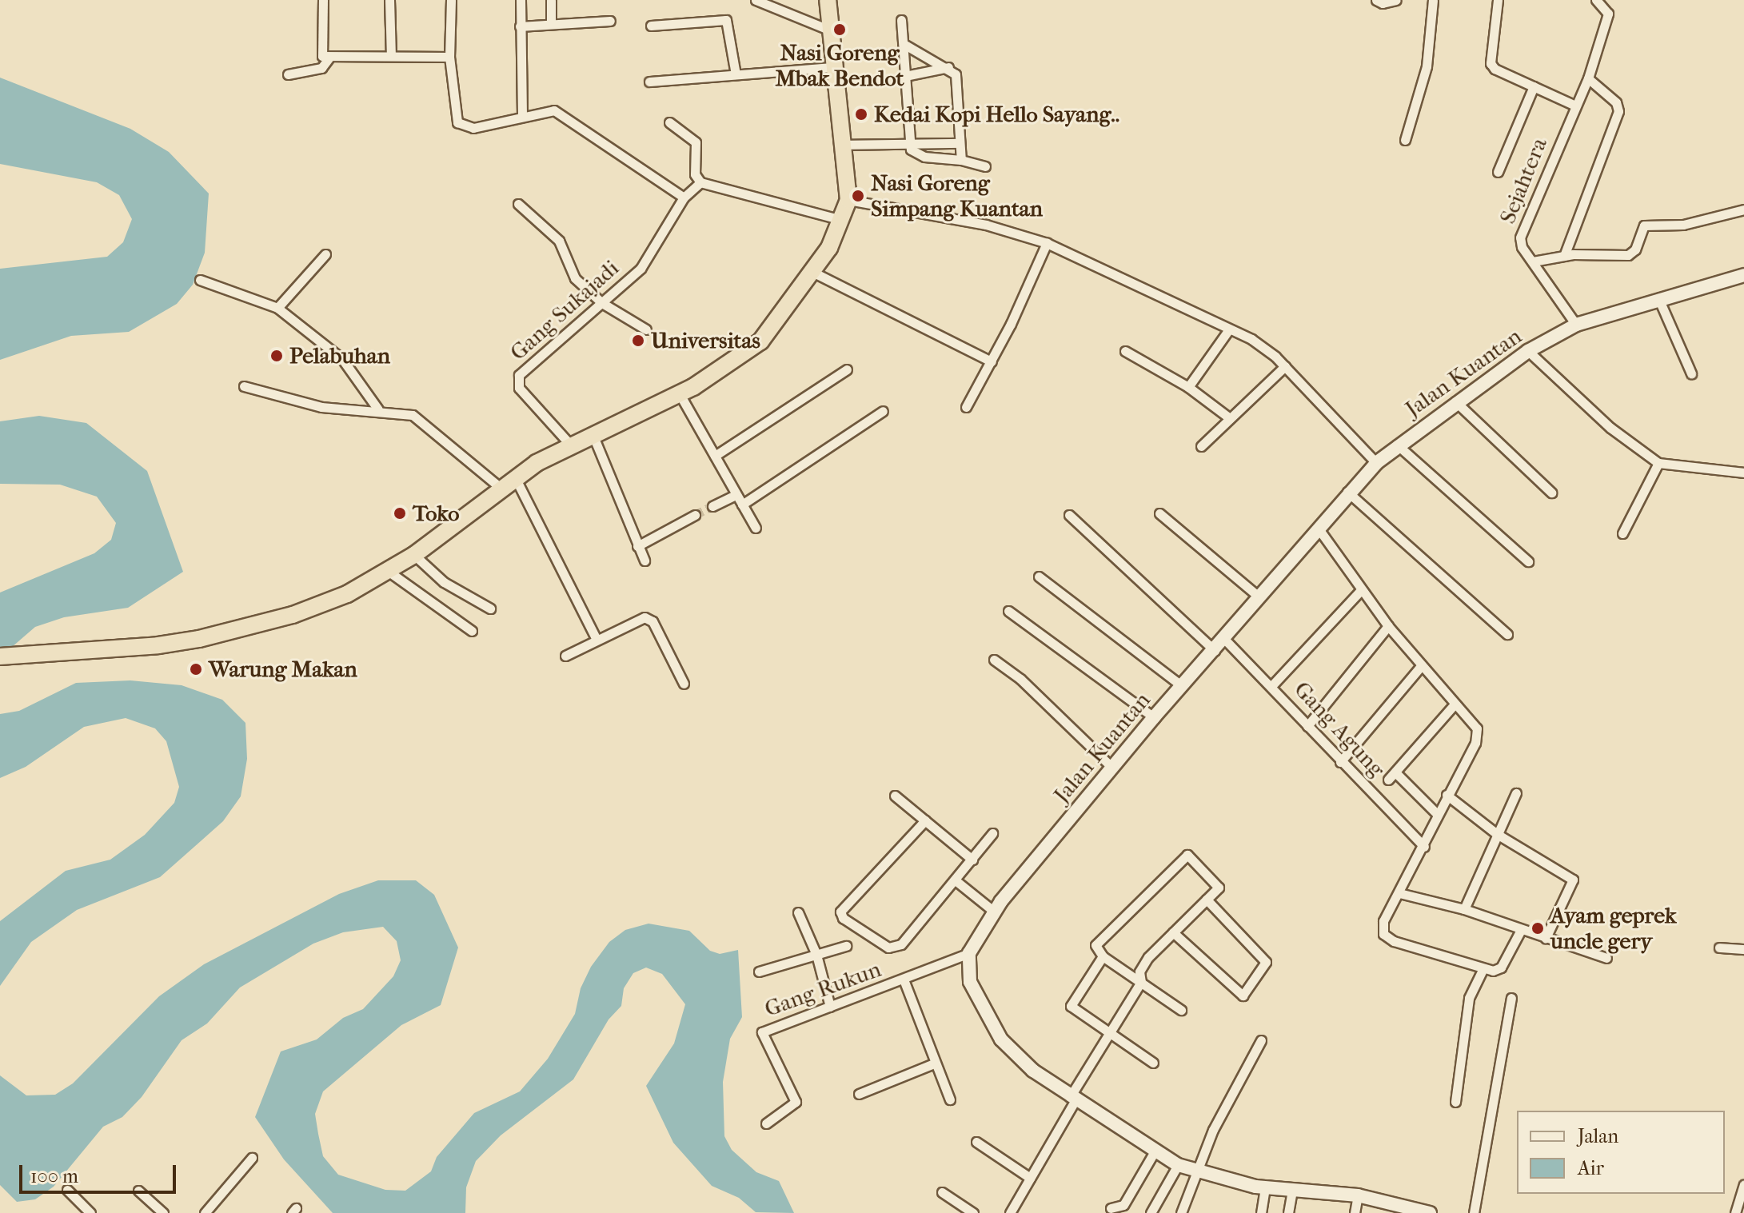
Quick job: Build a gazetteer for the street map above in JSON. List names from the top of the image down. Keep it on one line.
{"streets":{"street":["Sejahtera","Gang Sukajadi","Jalan Kuantan","Gang Agung","Gang Rukun"]},"crossings":[["Sejahtera","Jalan Kuantan"],["Jalan Kuantan","Gang Agung"],["Jalan Kuantan","Gang Rukun"]],"places":["Nasi Goreng Mbak Bendot","Kedai Kopi Hello Sayang..","Nasi Goreng Simpang Kuantan","Universitas","Pelabuhan","Toko","Warung Makan","Ayam geprek uncle gery"],"legend":["Jalan","Air"],"scale_bar":"100 m"}
